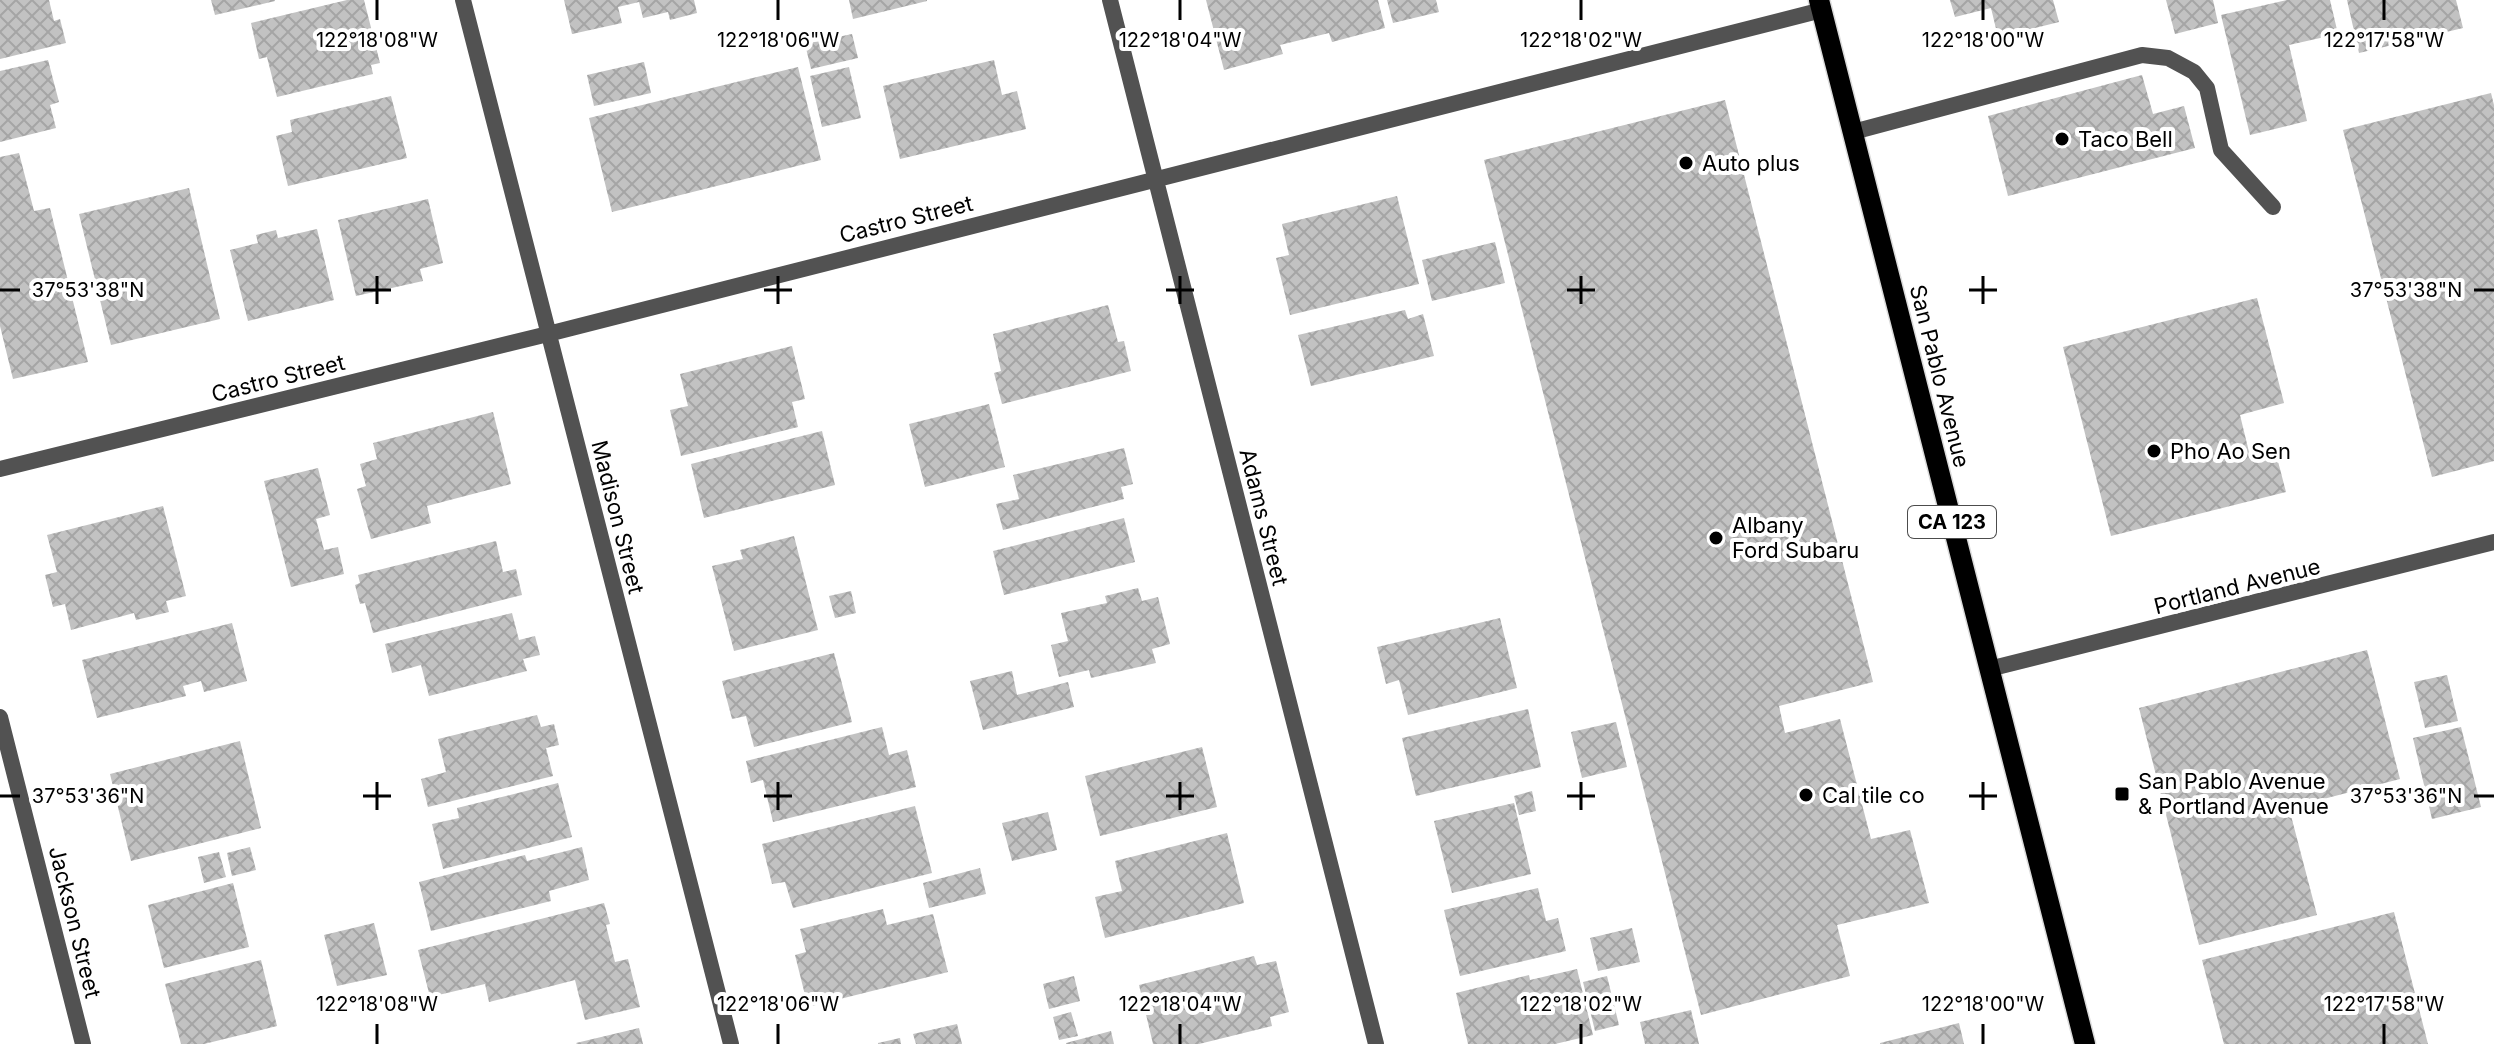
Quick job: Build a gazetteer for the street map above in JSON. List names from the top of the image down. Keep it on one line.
{"streets":{"main road":["San Pablo Avenue","CA 123"],"street":["Castro Street","Madison Street","Adams Street","Portland Avenue","Jackson Street"]},"crossings":[["Castro Street","San Pablo Avenue"],["Castro Street","Madison Street"],["Castro Street","Adams Street"],["San Pablo Avenue","Portland Avenue"]],"places":{"other":["Taco Bell","Auto plus","Pho Ao Sen","Albany Ford Subaru","Cal tile co"],"transit":["San Pablo Avenue & Portland Avenue"]},"coordinates":["122°18'08\"W","122°18'06\"W","122°18'04\"W","122°18'02\"W","122°18'00\"W","122°17'58\"W","37°53'38\"N","37°53'36\"N"]}
